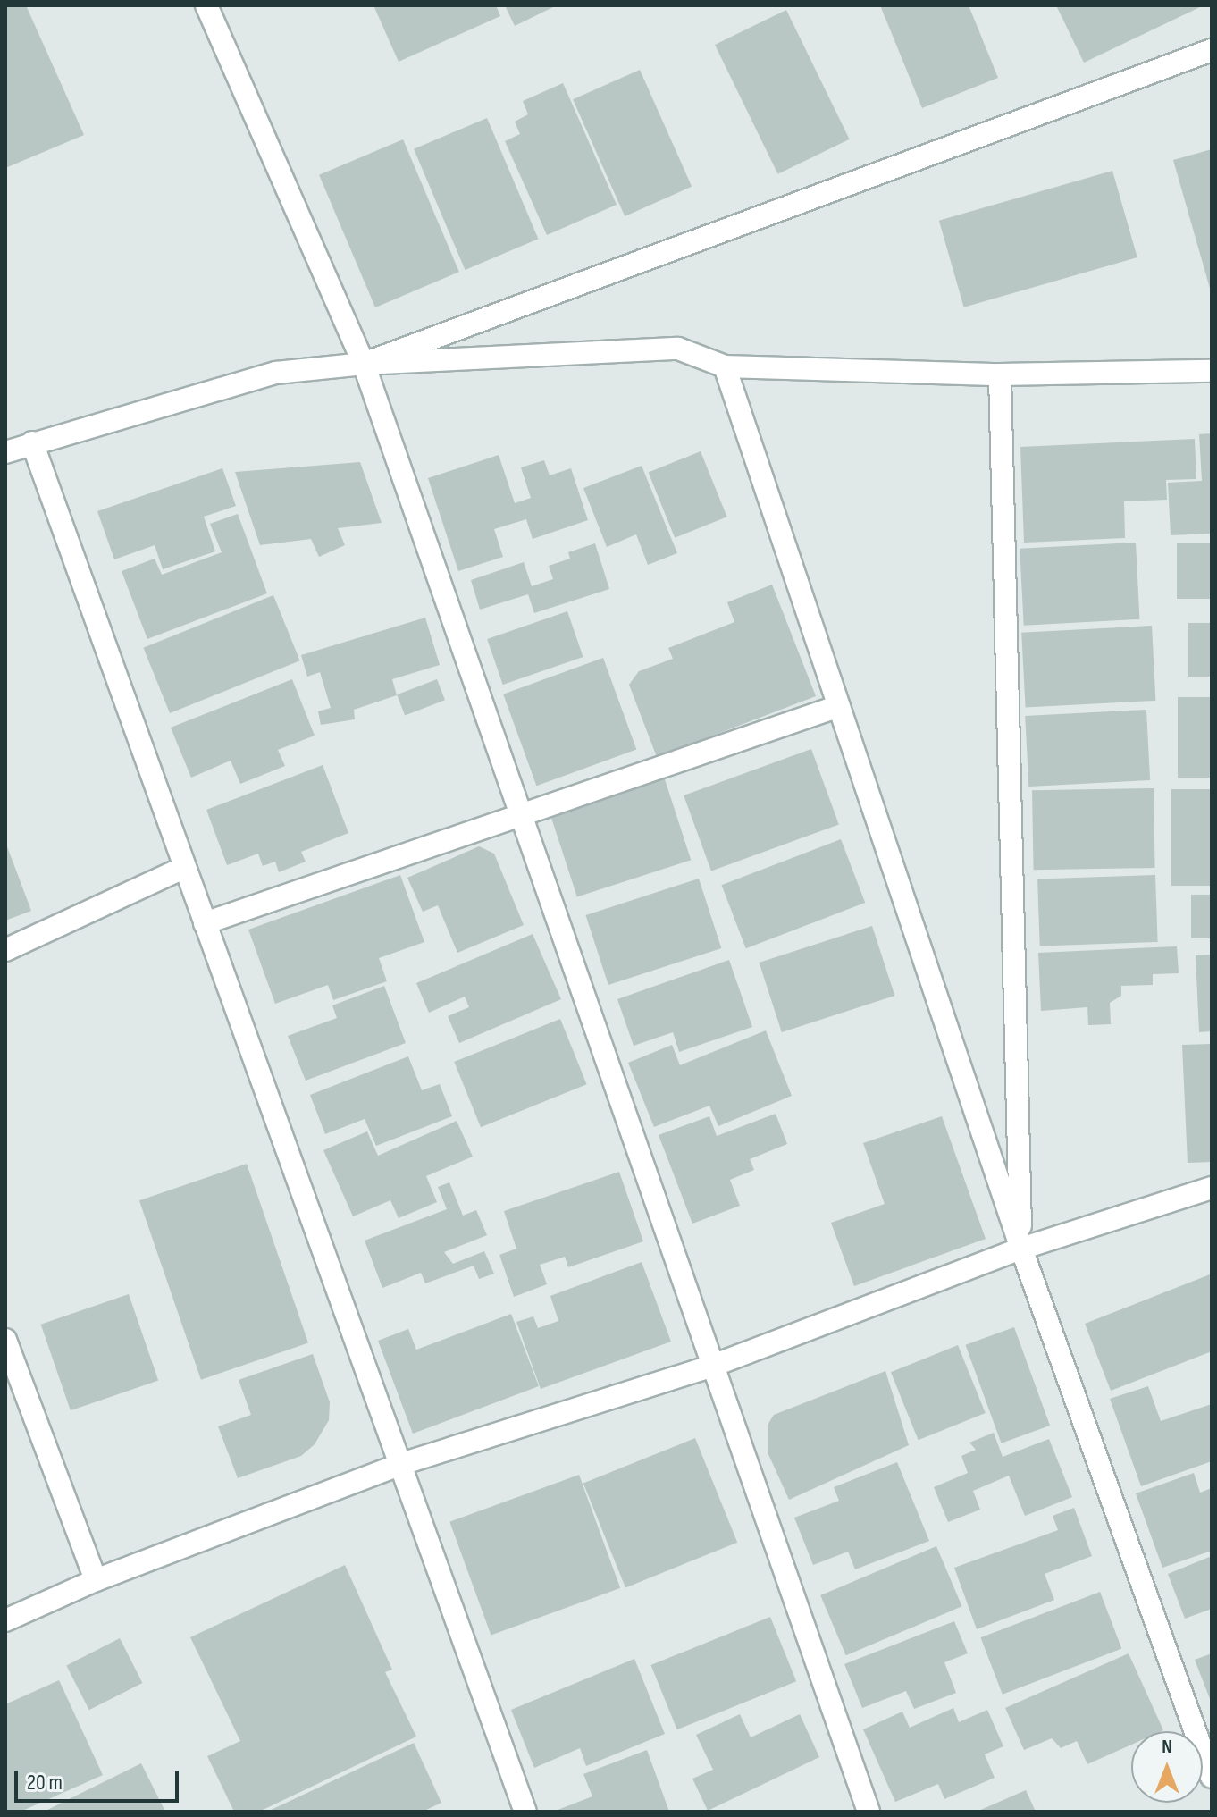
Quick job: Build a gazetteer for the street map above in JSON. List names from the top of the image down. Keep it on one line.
{"scale_bar":"20 m","north":"top"}
